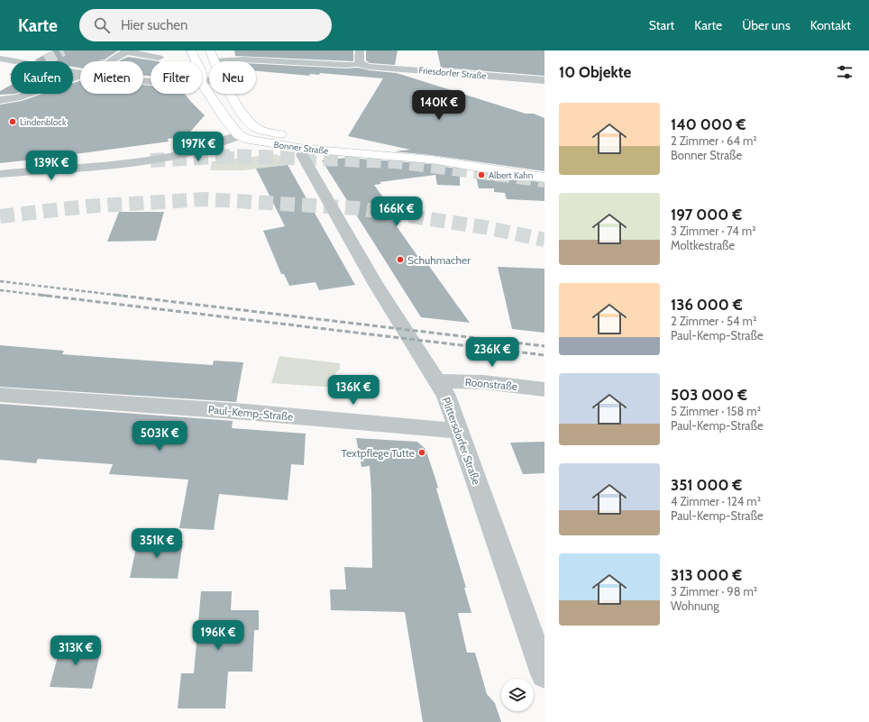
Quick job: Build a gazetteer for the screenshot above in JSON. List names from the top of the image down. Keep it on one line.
{"streets":{"main road":["Bonner Straße"],"street":["Friesdorfer Straße","Roonstraße","Paul-Kemp-Straße","Plittersdorfer Straße"]},"crossings":[["Bonner Straße","Plittersdorfer Straße"],["Roonstraße","Plittersdorfer Straße"],["Paul-Kemp-Straße","Plittersdorfer Straße"]],"places":["Lindenblock","Albert Kahn","Schuhmacher","Textpflege Tutte"],"page":{"header":"Karte","search":"Hier suchen","nav":["Start","Karte","Über uns","Kontakt"],"heading":"10 Objekte","chip":["Kaufen","Mieten","Filter","Neu"],"price":["140K €","197K €","139K €","166K €","236K €","136K €","503K €","351K €","196K €","313K €"],"list":[{"name":"140 000 €","note":"2 Zimmer · 64 m² · Bonner Straße"},{"name":"197 000 €","note":"3 Zimmer · 74 m² · Moltkestraße"},{"name":"136 000 €","note":"2 Zimmer · 54 m² · Paul-Kemp-Straße"},{"name":"503 000 €","note":"5 Zimmer · 158 m² · Paul-Kemp-Straße"},{"name":"351 000 €","note":"4 Zimmer · 124 m² · Paul-Kemp-Straße"},{"name":"313 000 €","note":"3 Zimmer · 98 m² · Wohnung"}]}}
